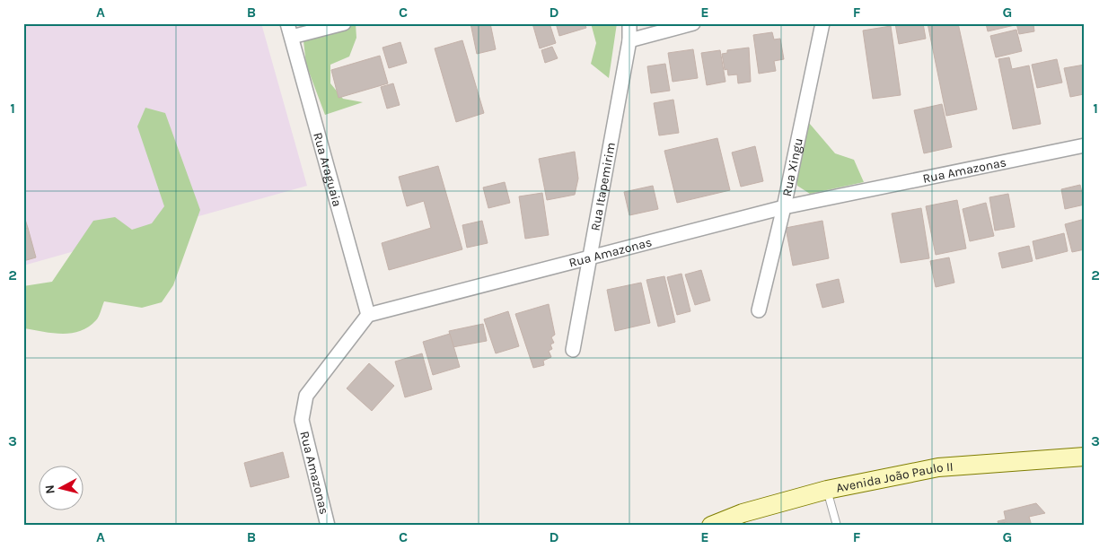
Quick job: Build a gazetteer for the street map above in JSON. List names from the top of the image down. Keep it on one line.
{"streets":{"main road":["Avenida João Paulo II"],"street":["Rua Xingu","Rua Araguaia","Rua Amazonas","Rua Itapemirim"]},"crossings":[["Rua Xingu","Rua Amazonas"],["Rua Araguaia","Rua Amazonas"],["Rua Amazonas","Rua Itapemirim"]],"north":"left","grid":{"columns":["A","B","C","D","E","F","G"],"rows":["1","2","3"]}}
